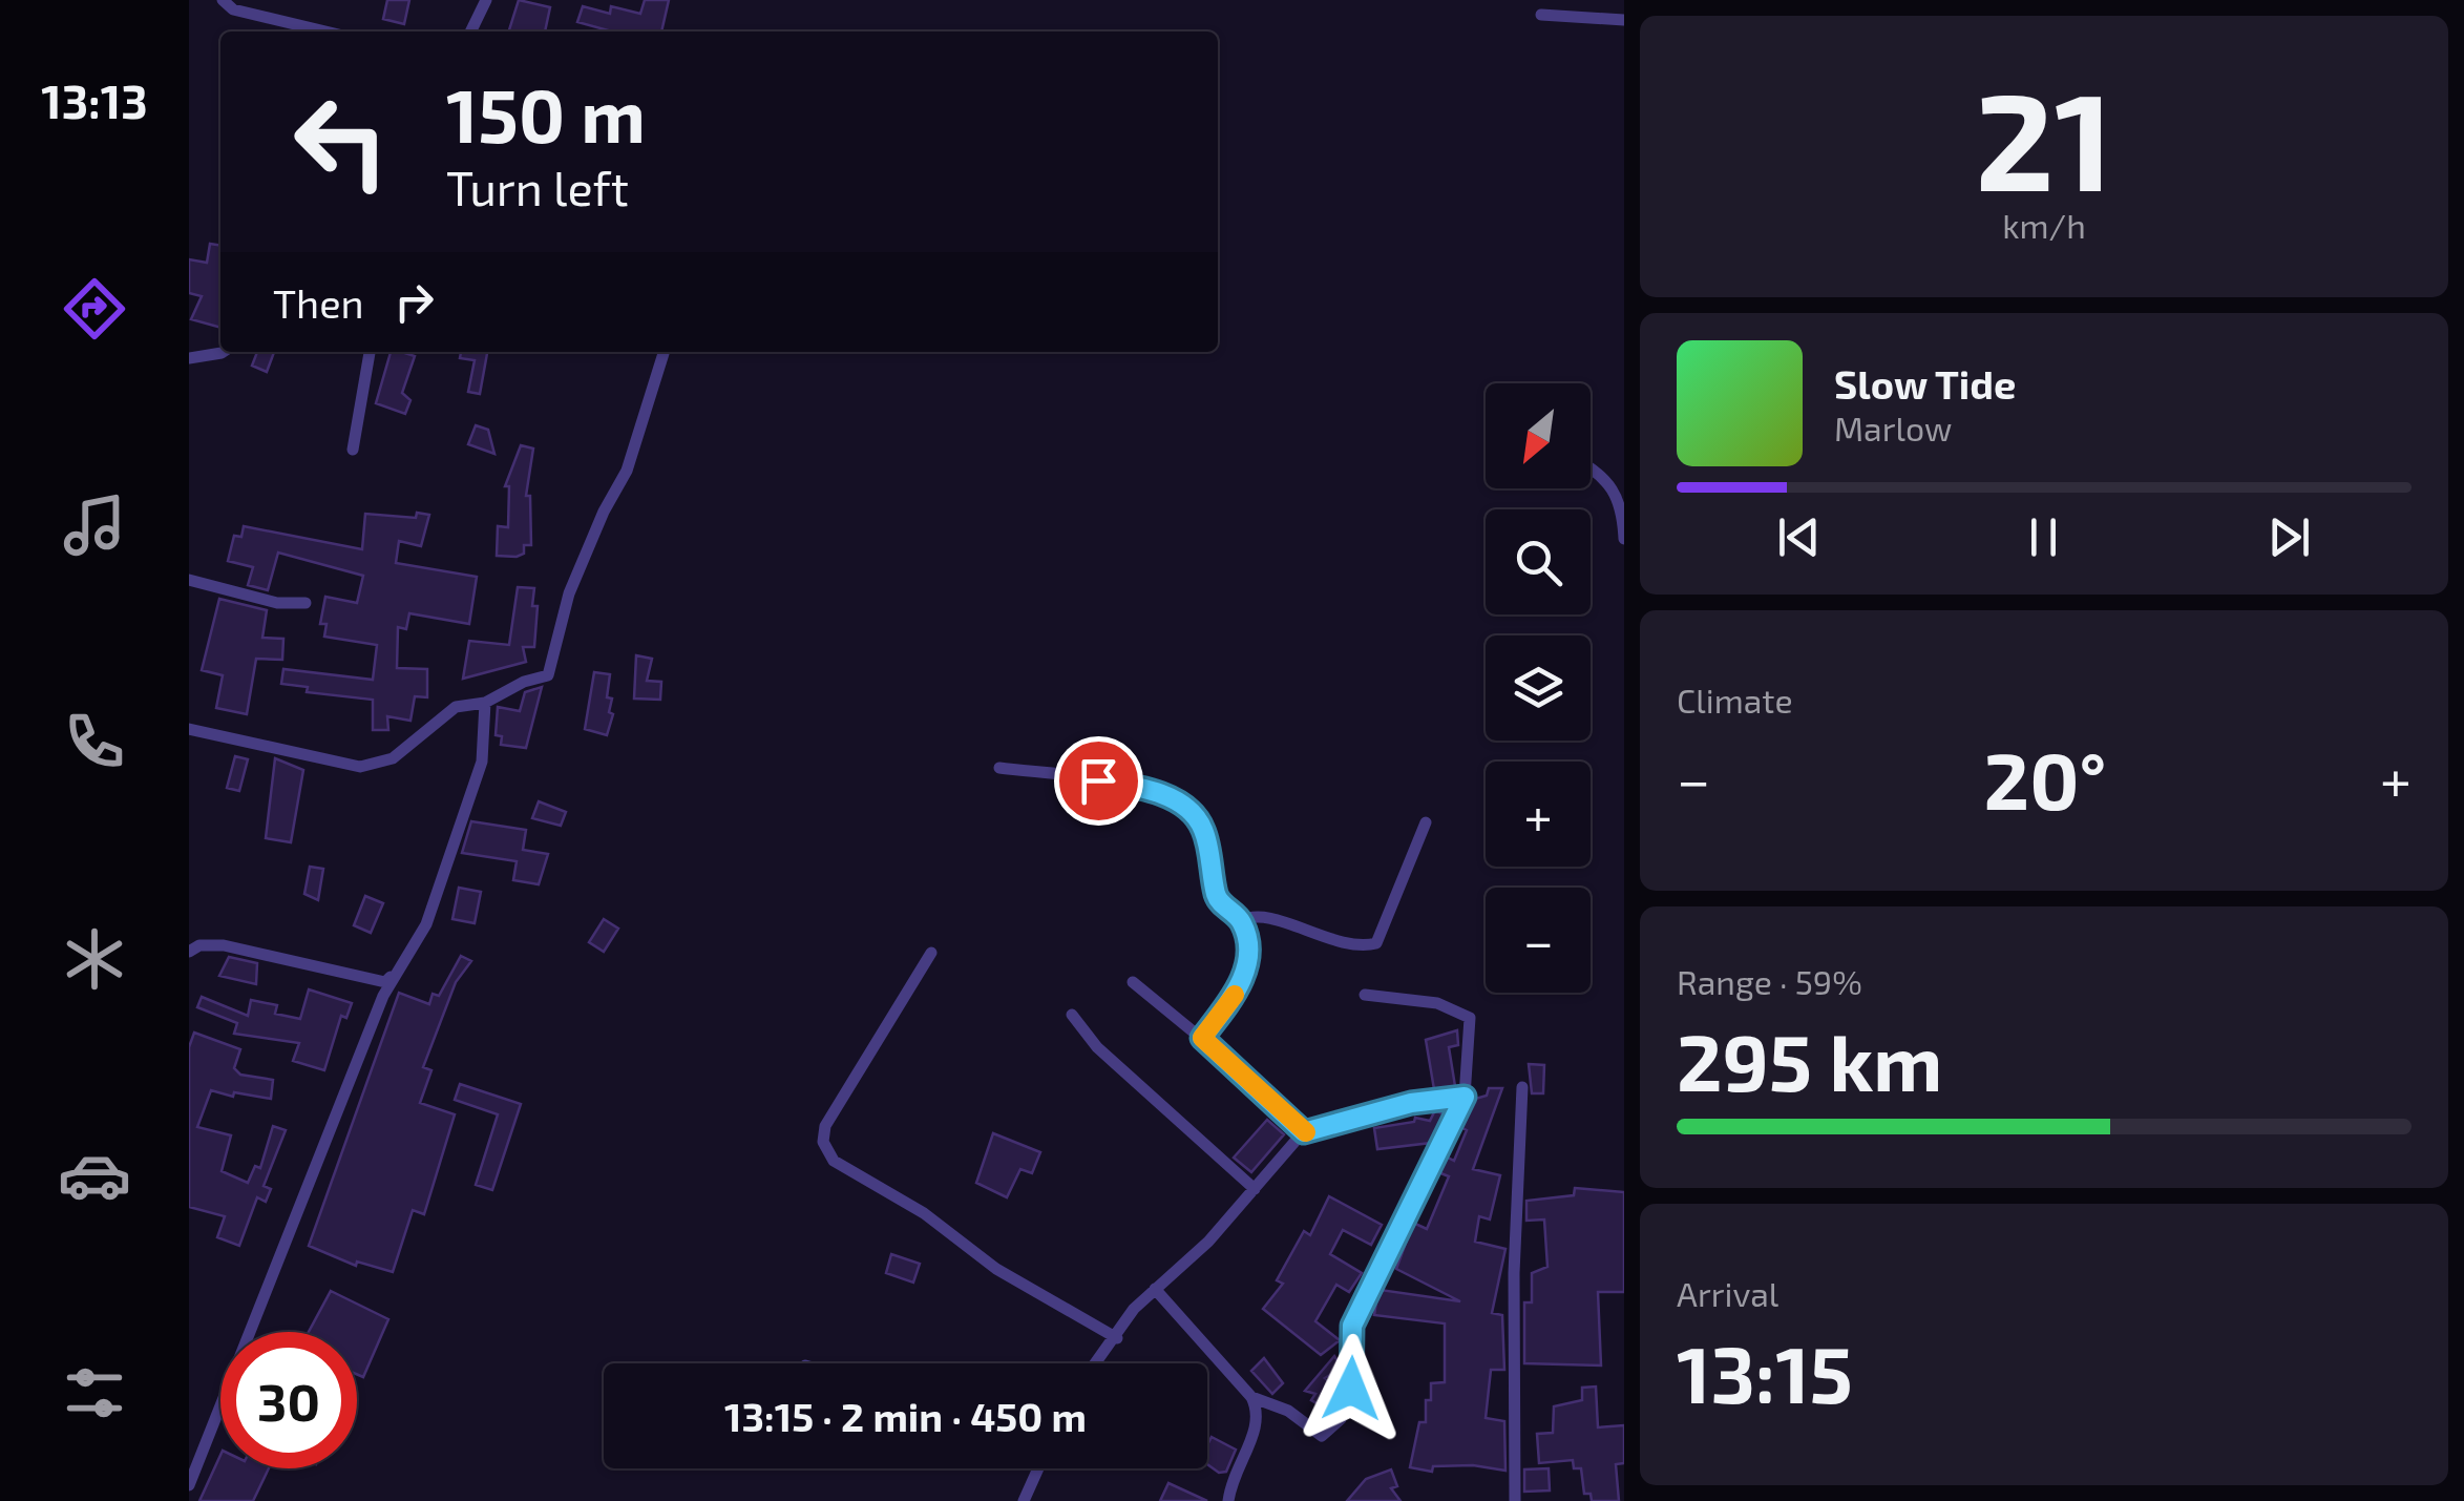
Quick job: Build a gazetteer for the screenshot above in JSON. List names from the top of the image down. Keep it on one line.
{"north":"bottom left","page":{"tabs":"13:13","tile":[["21","km/h"],"Climate",["Range · 59%","295 km"],["Arrival","13:15"]],"turn":["150 m","Turn left"],"then":"Then","song":["Slow Tide","Marlow"],"map_buttons":["+","−"],"heat":["−","20°","+"],"limit":"30","trip":"13:15 · 2 min · 450 m"}}
